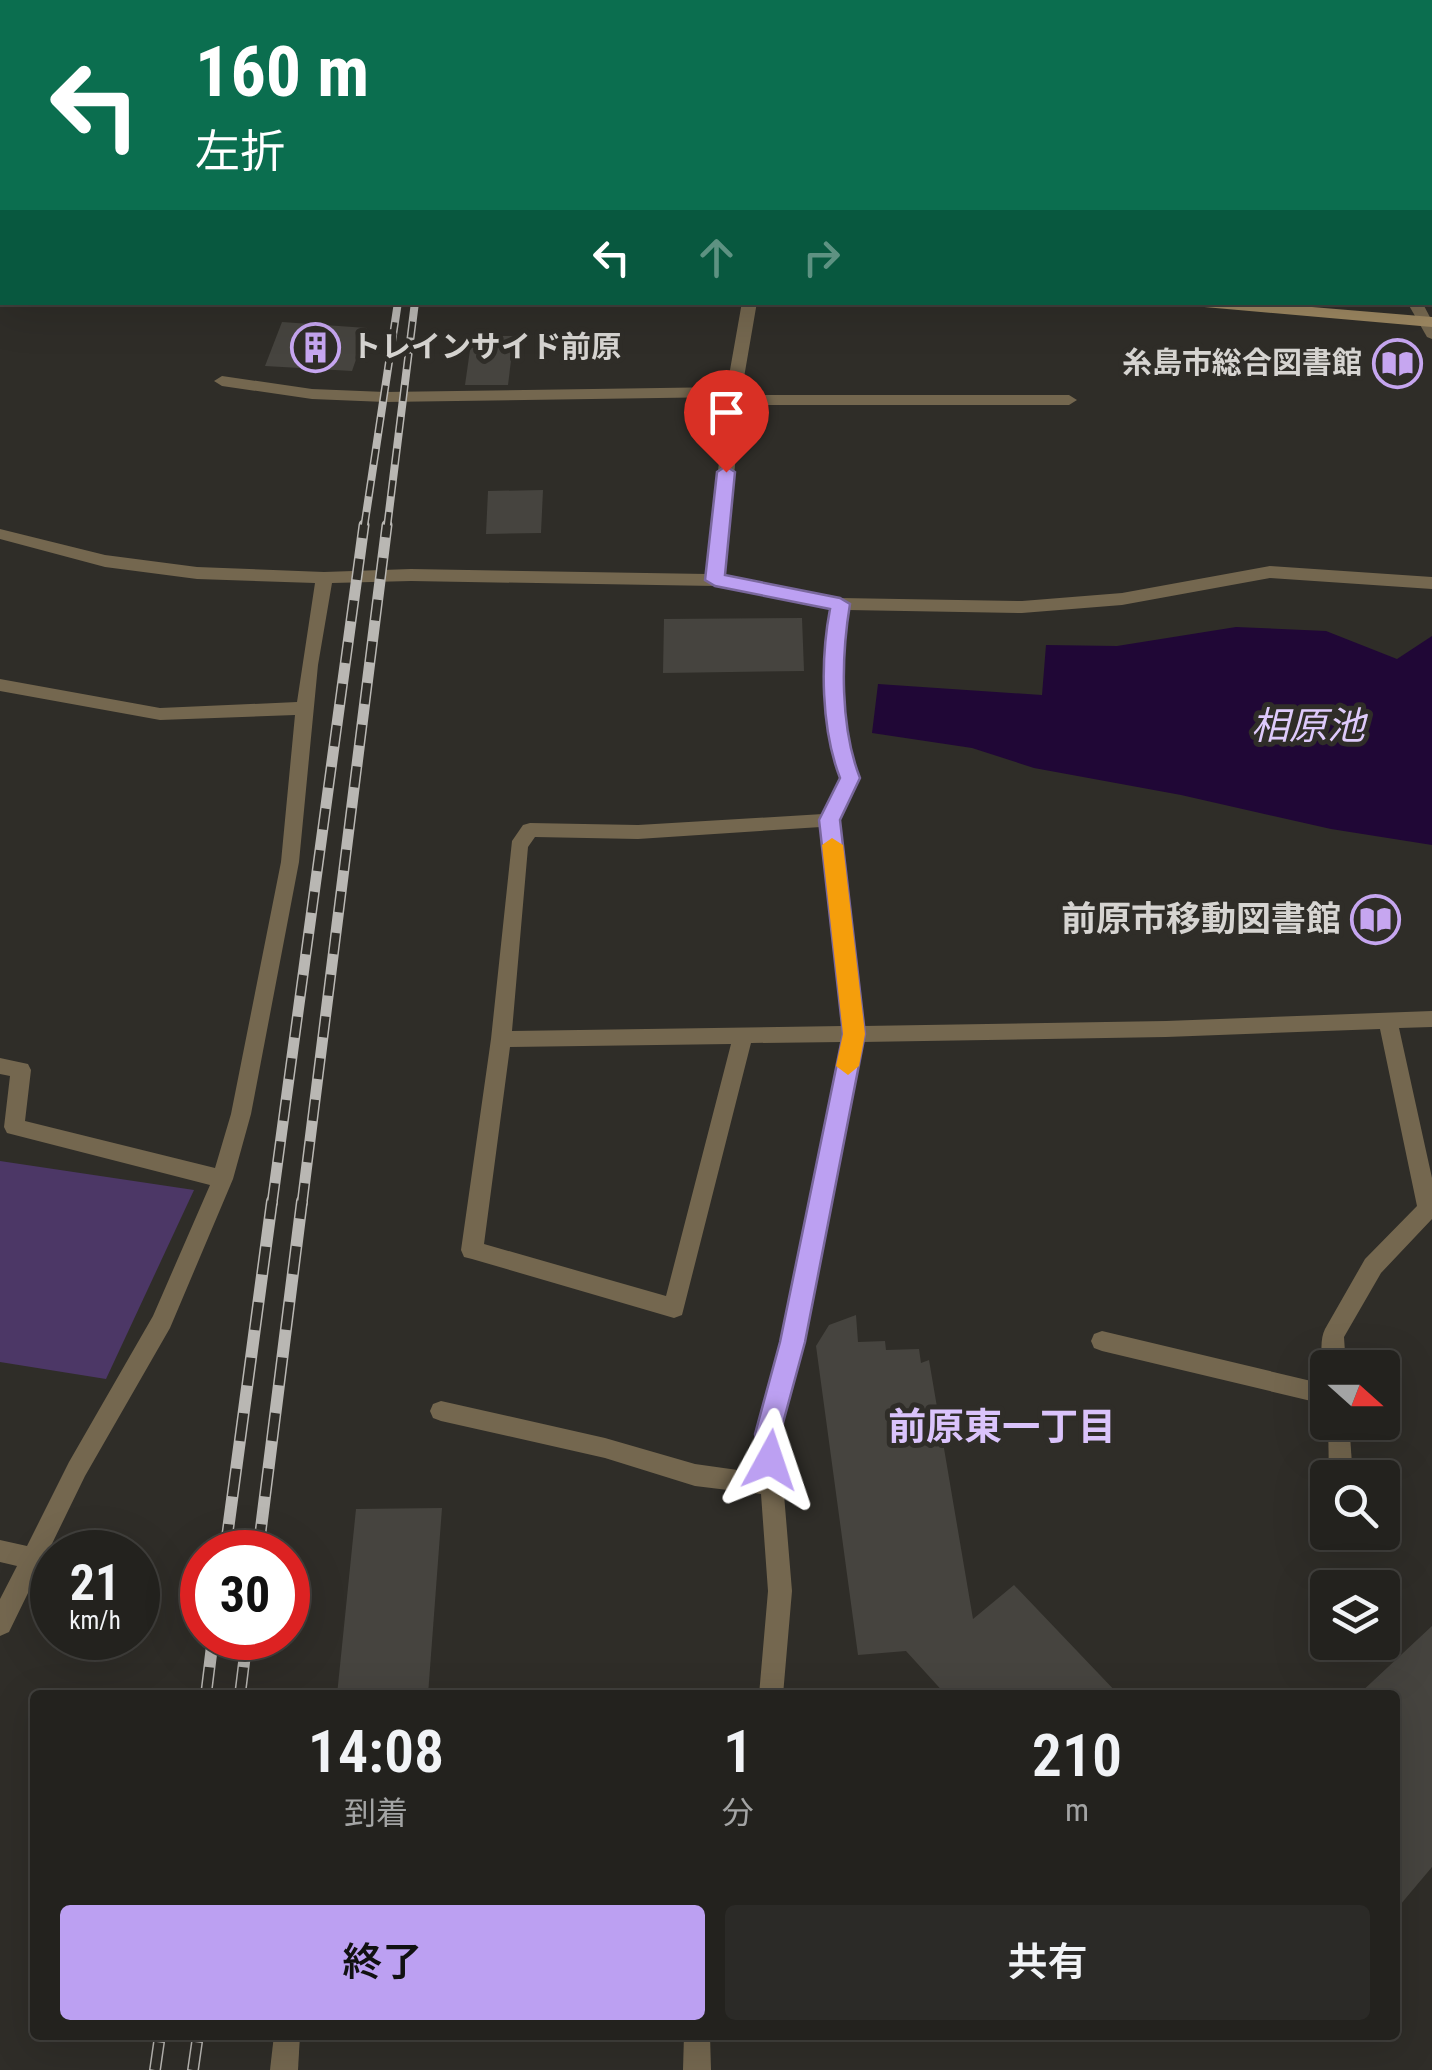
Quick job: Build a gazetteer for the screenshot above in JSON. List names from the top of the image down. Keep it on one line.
{"districts":["前原東一丁目"],"water":["相原池"],"places":{"building":["トレインサイド前原"],"library":["糸島市総合図書館","前原市移動図書館"]},"north":"right","page":{"turn":["160 m","左折"],"speed":"21 km/h","limit":"30","eta":["14:08","到着","1","分","210","m"],"buttons":["終了","共有"]}}
